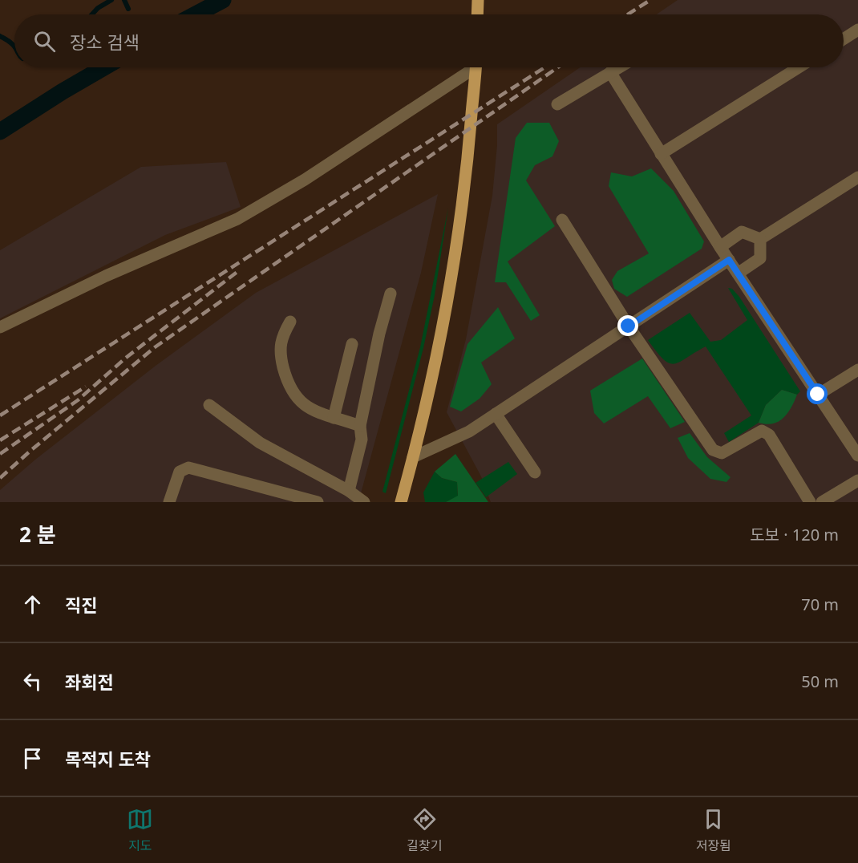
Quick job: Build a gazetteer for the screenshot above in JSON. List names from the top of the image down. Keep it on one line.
{"page":{"search":"장소 검색","heading":["2 분","도보 · 120 m"],"list":[["직진","70 m"],["좌회전","50 m"],"목적지 도착"],"nav":["지도","길찾기","저장됨"]}}
